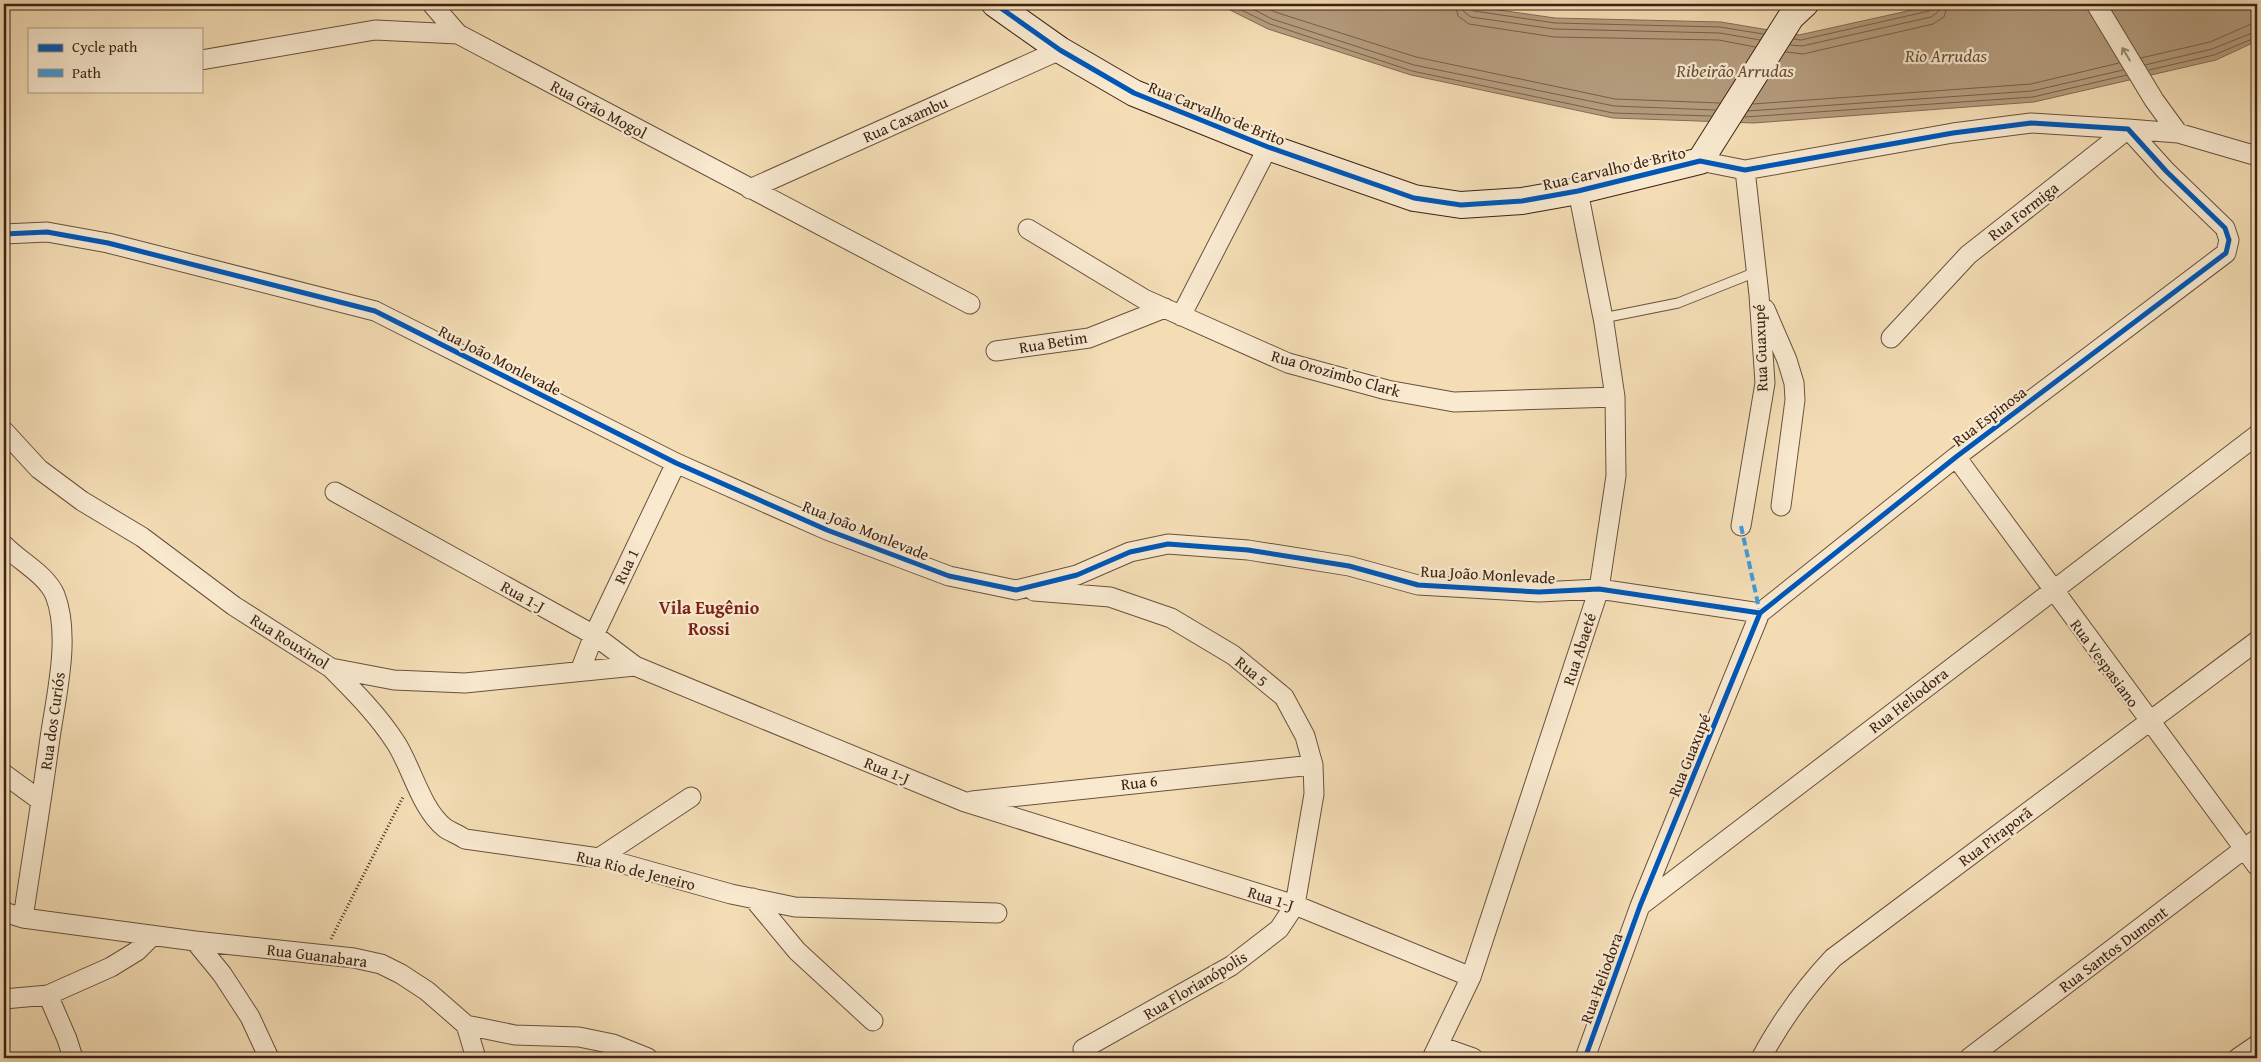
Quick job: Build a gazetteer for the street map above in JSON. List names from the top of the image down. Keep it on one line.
{"streets":{"street":["Rua Grão Mogol","Rua Carvalho de Brito","Rua Caxambu","Rua Formiga","Rua Betim","Rua Guaxupé","Rua João Monlevade","Rua Orozimbo Clark","Rua Espinosa","Rua 1","Rua 1-J","Rua Rouxinol","Rua Abaeté","Rua Vespasiano","Rua 5","Rua Heliodora","Rua dos Curiós","Rua 6","Rua Piraporã","Rua Rio de Jeneiro","Rua Santos Dumont","Rua Guanabara","Rua Florianópolis"]},"crossings":[["Rua Grão Mogol","Rua Caxambu"],["Rua Carvalho de Brito","Rua Caxambu"],["Rua Carvalho de Brito","Rua Formiga"],["Rua Carvalho de Brito","Rua Guaxupé"],["Rua Carvalho de Brito","Rua Espinosa"],["Rua Carvalho de Brito","Rua Abaeté"],["Rua Formiga","Rua Espinosa"],["Rua Betim","Rua Orozimbo Clark"],["Rua Guaxupé","Rua João Monlevade"],["Rua Guaxupé","Rua Espinosa"],["Rua Guaxupé","Rua Heliodora"],["Rua João Monlevade","Rua Espinosa"],["Rua João Monlevade","Rua 1"],["Rua João Monlevade","Rua Abaeté"],["Rua João Monlevade","Rua 5"],["Rua Orozimbo Clark","Rua Abaeté"],["Rua Espinosa","Rua Vespasiano"],["Rua 1","Rua 1-J"],["Rua 1","Rua Rouxinol"],["Rua 1-J","Rua Rouxinol"],["Rua 1-J","Rua Abaeté"],["Rua 1-J","Rua 5"],["Rua 1-J","Rua 6"],["Rua 1-J","Rua Florianópolis"],["Rua Rouxinol","Rua Rio de Jeneiro"],["Rua Vespasiano","Rua Heliodora"],["Rua Vespasiano","Rua Piraporã"],["Rua Vespasiano","Rua Santos Dumont"],["Rua 5","Rua 6"],["Rua 5","Rua Florianópolis"],["Rua dos Curiós","Rua Guanabara"]],"districts":["Vila Eugênio Rossi"],"water":["Rio Arrudas","Ribeirão Arrudas"],"legend":["Cycle path","Path"]}
